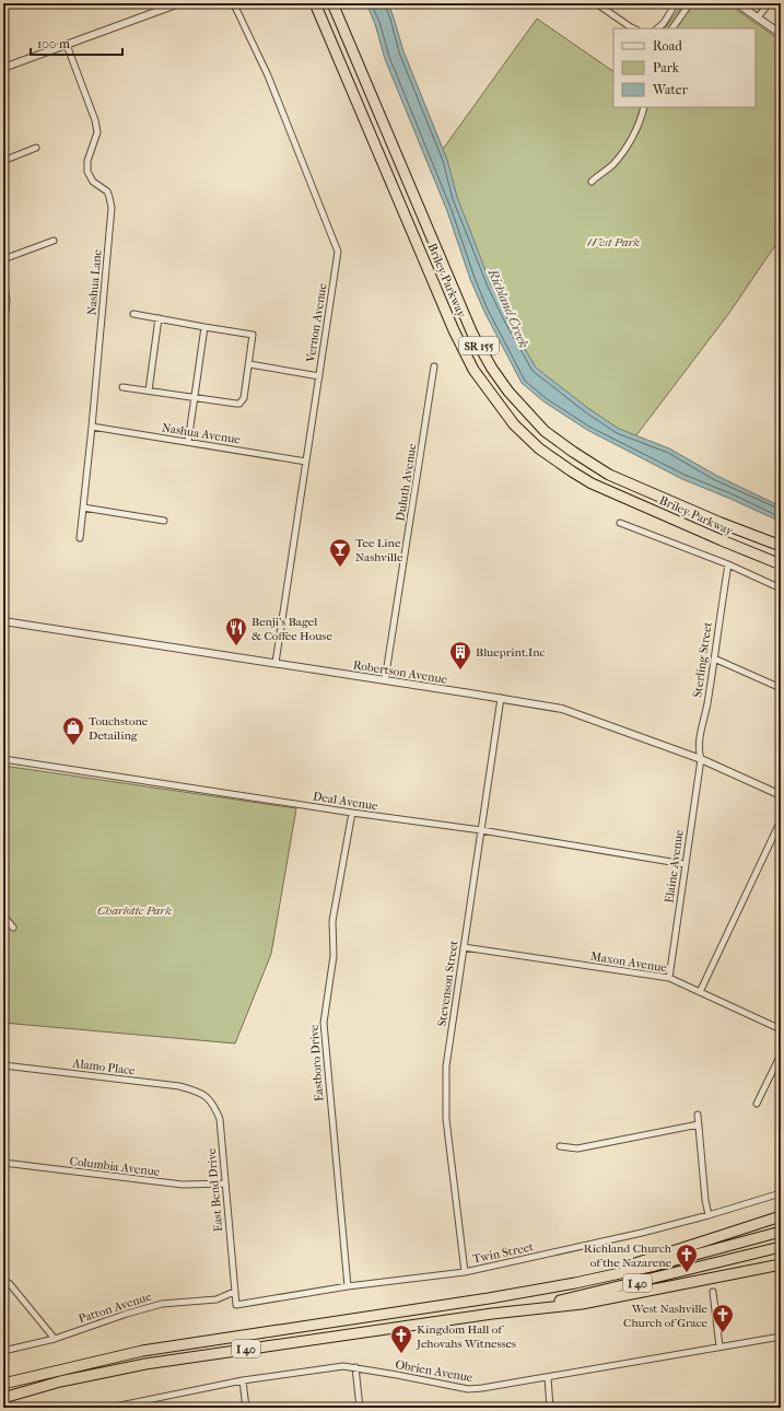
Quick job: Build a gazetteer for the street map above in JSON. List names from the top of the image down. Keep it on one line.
{"streets":{"highway":["Briley Parkway","SR 155","I 40"],"street":["Nashua Lane","Vernon Avenue","Nashua Avenue","Duluth Avenue","Sterling Street","Robertson Avenue","Deal Avenue","Elaine Avenue","Maxon Avenue","Stevenson Street","Eastboro Drive","Alamo Place","Columbia Avenue","East Bend Drive","Twin Street","Patton Avenue","Obrien Avenue"]},"crossings":[["Nashua Lane","Nashua Avenue"],["Vernon Avenue","Nashua Avenue"],["Vernon Avenue","Robertson Avenue"],["Duluth Avenue","Robertson Avenue"],["Sterling Street","Robertson Avenue"],["Sterling Street","Elaine Avenue"],["Robertson Avenue","Elaine Avenue"],["Robertson Avenue","Stevenson Street"],["Deal Avenue","Elaine Avenue"],["Deal Avenue","Stevenson Street"],["Deal Avenue","Eastboro Drive"],["Elaine Avenue","Maxon Avenue"],["Maxon Avenue","Stevenson Street"],["Stevenson Street","Twin Street"],["Eastboro Drive","Twin Street"],["Alamo Place","East Bend Drive"],["Columbia Avenue","East Bend Drive"],["East Bend Drive","Twin Street"],["East Bend Drive","Patton Avenue"],["Twin Street","Patton Avenue"]],"water":["Richland Creek"],"parks":["West Park","Charlotte Park"],"places":{"bar":["Tee Line Nashville"],"restaurant":["Benji's Bagel & Coffee House"],"building":["Blueprint.Inc"],"shop":["Touchstone Detailing"],"church":["Richland Church of the Nazarene","West Nashville Church of Grace","Kingdom Hall of Jehovahs Witnesses"]},"legend":["Road","Park","Water"],"scale_bar":"100 m"}
